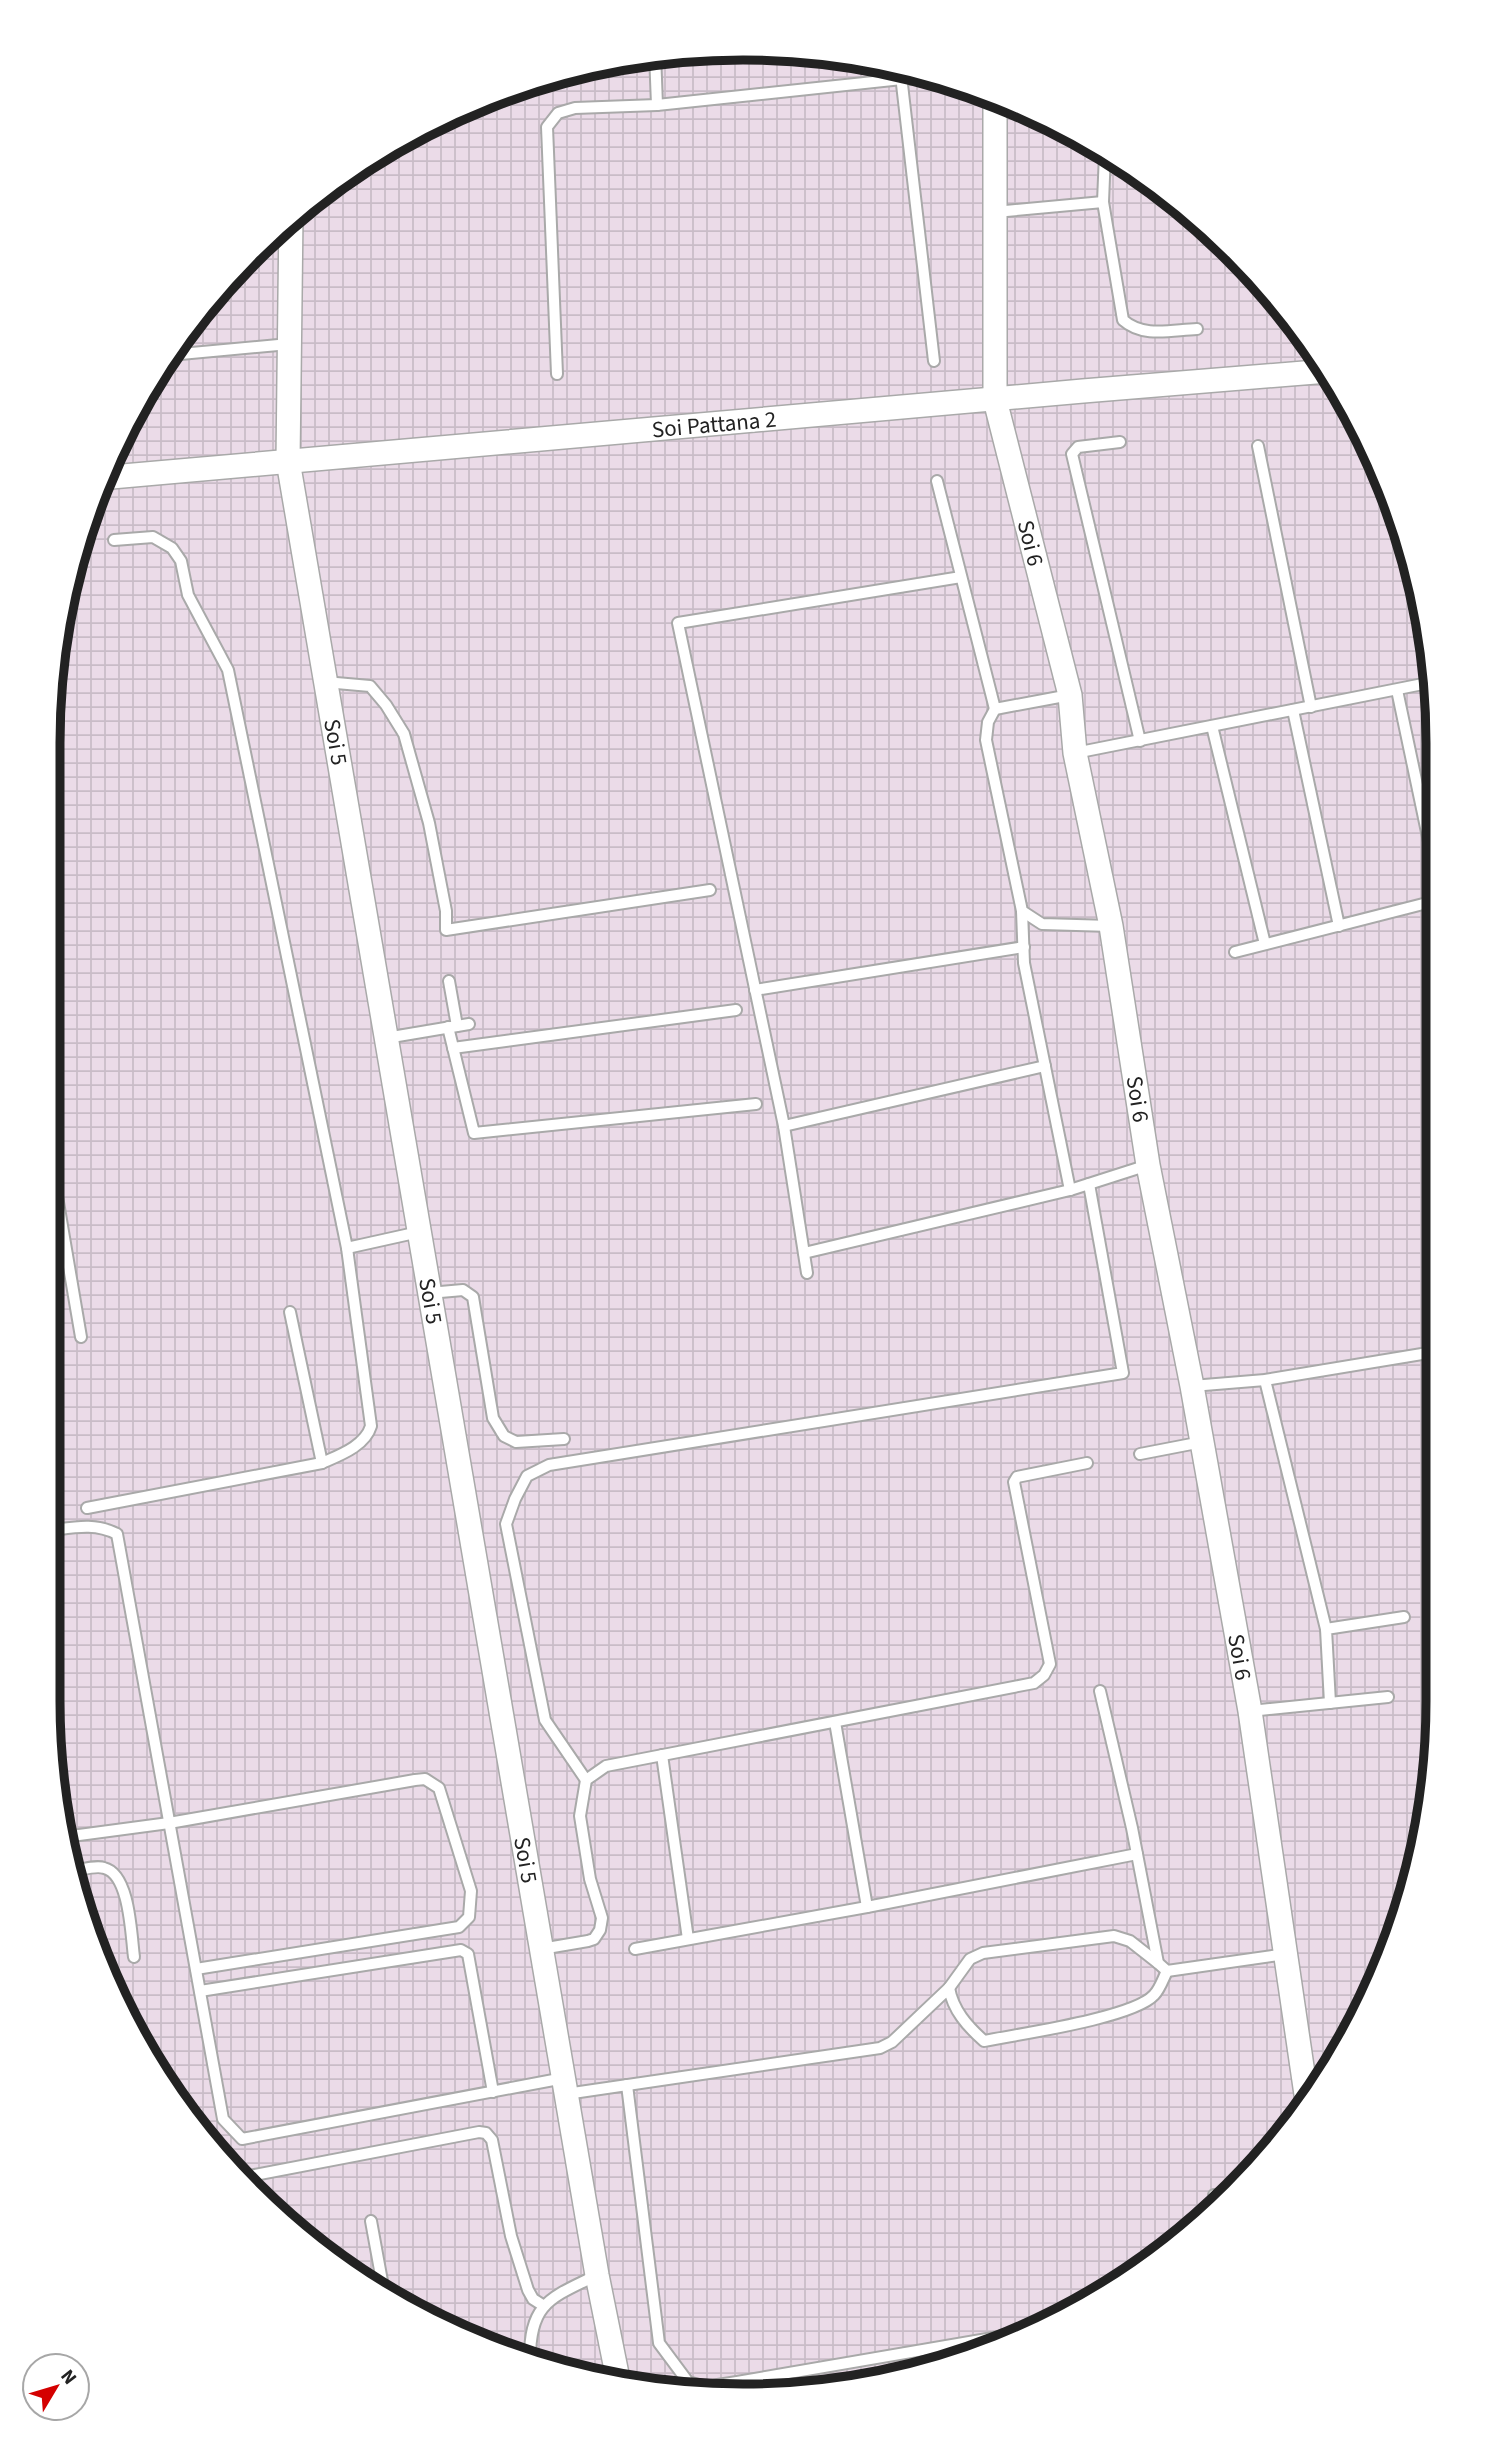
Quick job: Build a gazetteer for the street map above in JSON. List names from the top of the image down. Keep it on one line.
{"streets":{"street":["Soi Pattana 2","Soi 6","Soi 5"]},"crossings":[["Soi Pattana 2","Soi 6"],["Soi Pattana 2","Soi 5"]],"north":"top right"}
